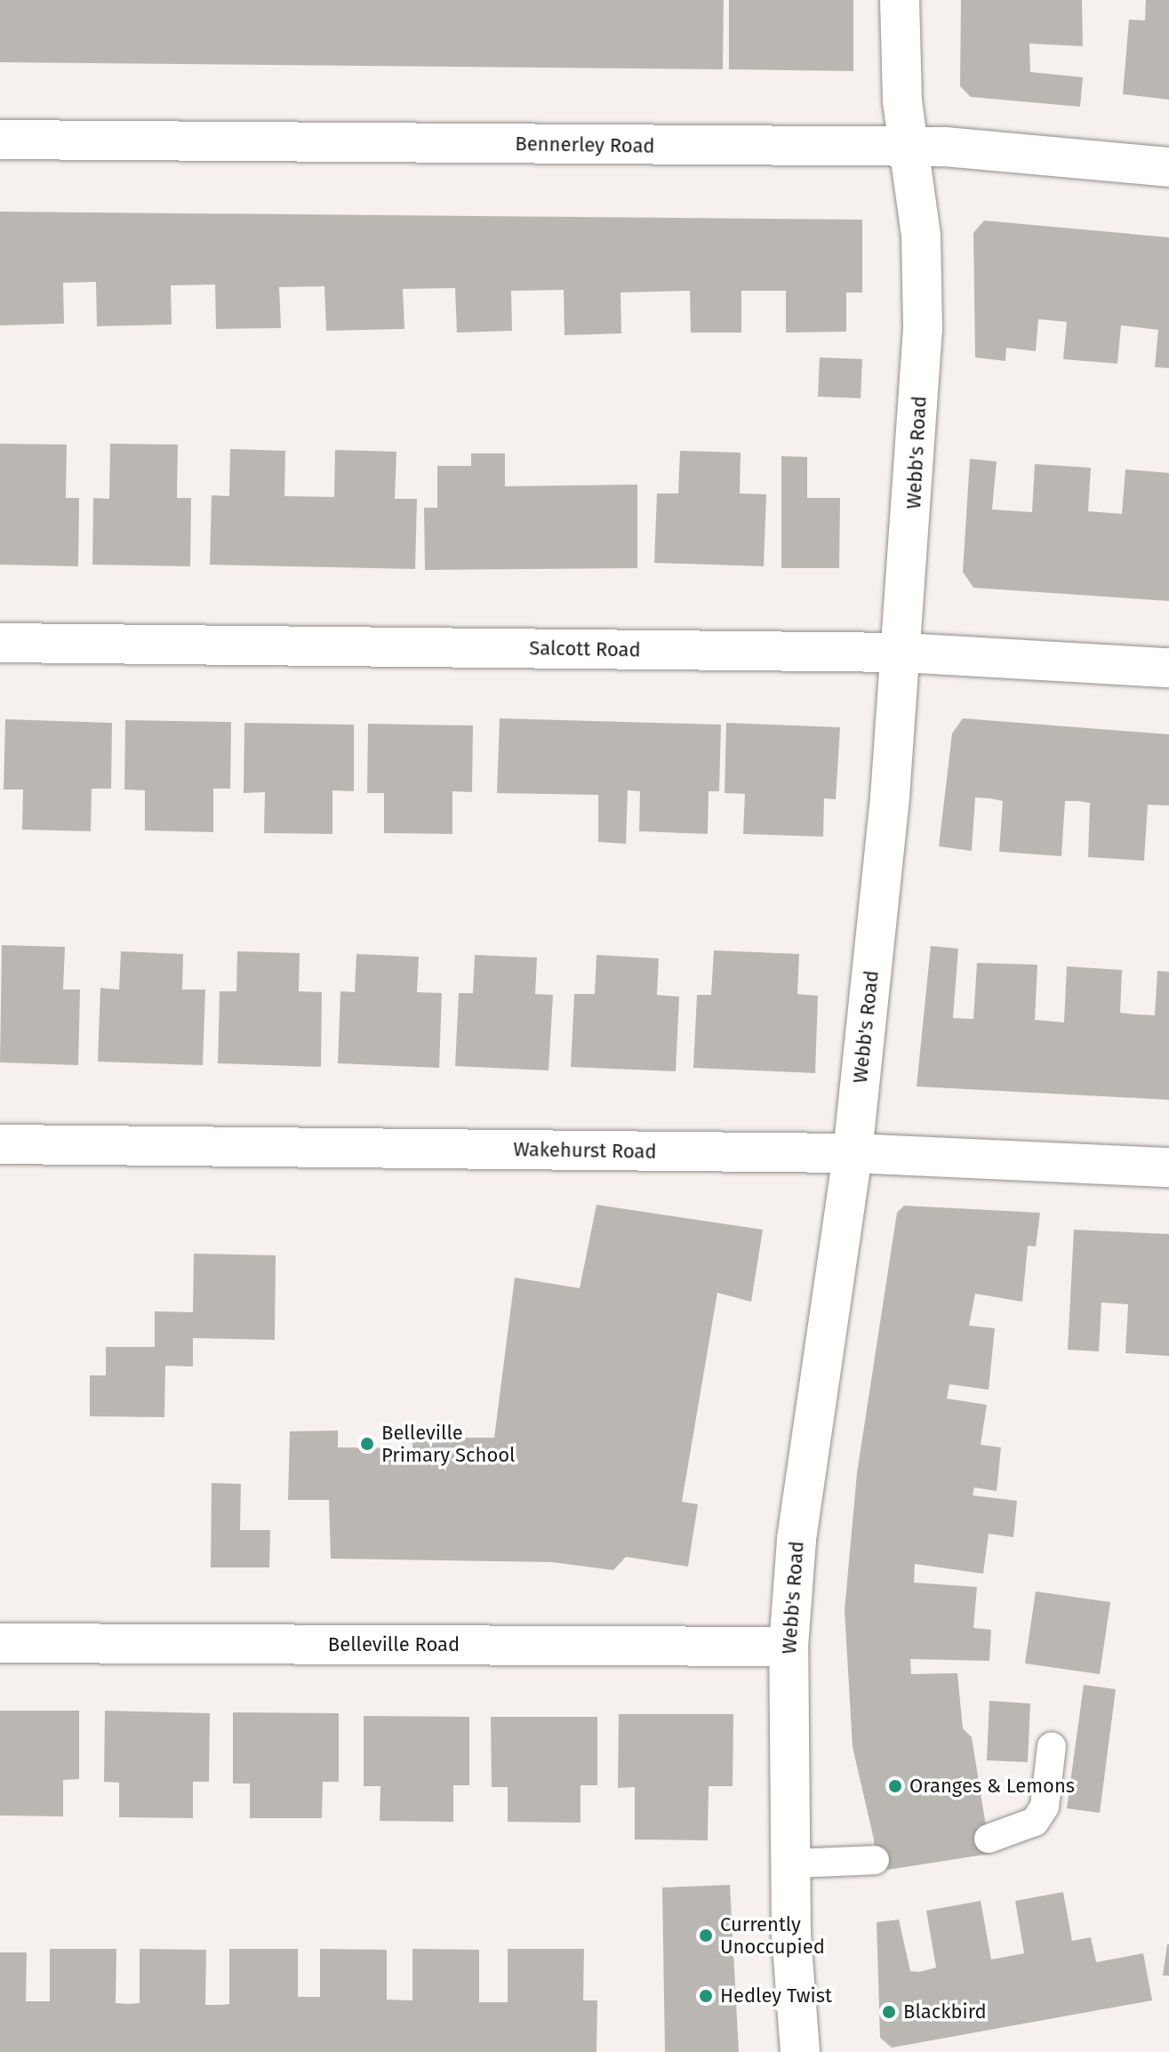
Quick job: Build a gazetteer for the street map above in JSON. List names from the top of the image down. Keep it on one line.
{"streets":{"street":["Bennerley Road","Webb's Road","Salcott Road","Wakehurst Road","Belleville Road"]},"crossings":[["Bennerley Road","Webb's Road"],["Webb's Road","Salcott Road"],["Webb's Road","Wakehurst Road"],["Webb's Road","Belleville Road"]],"places":["Belleville Primary School","Oranges & Lemons","Currently Unoccupied","Hedley Twist","Blackbird"]}
